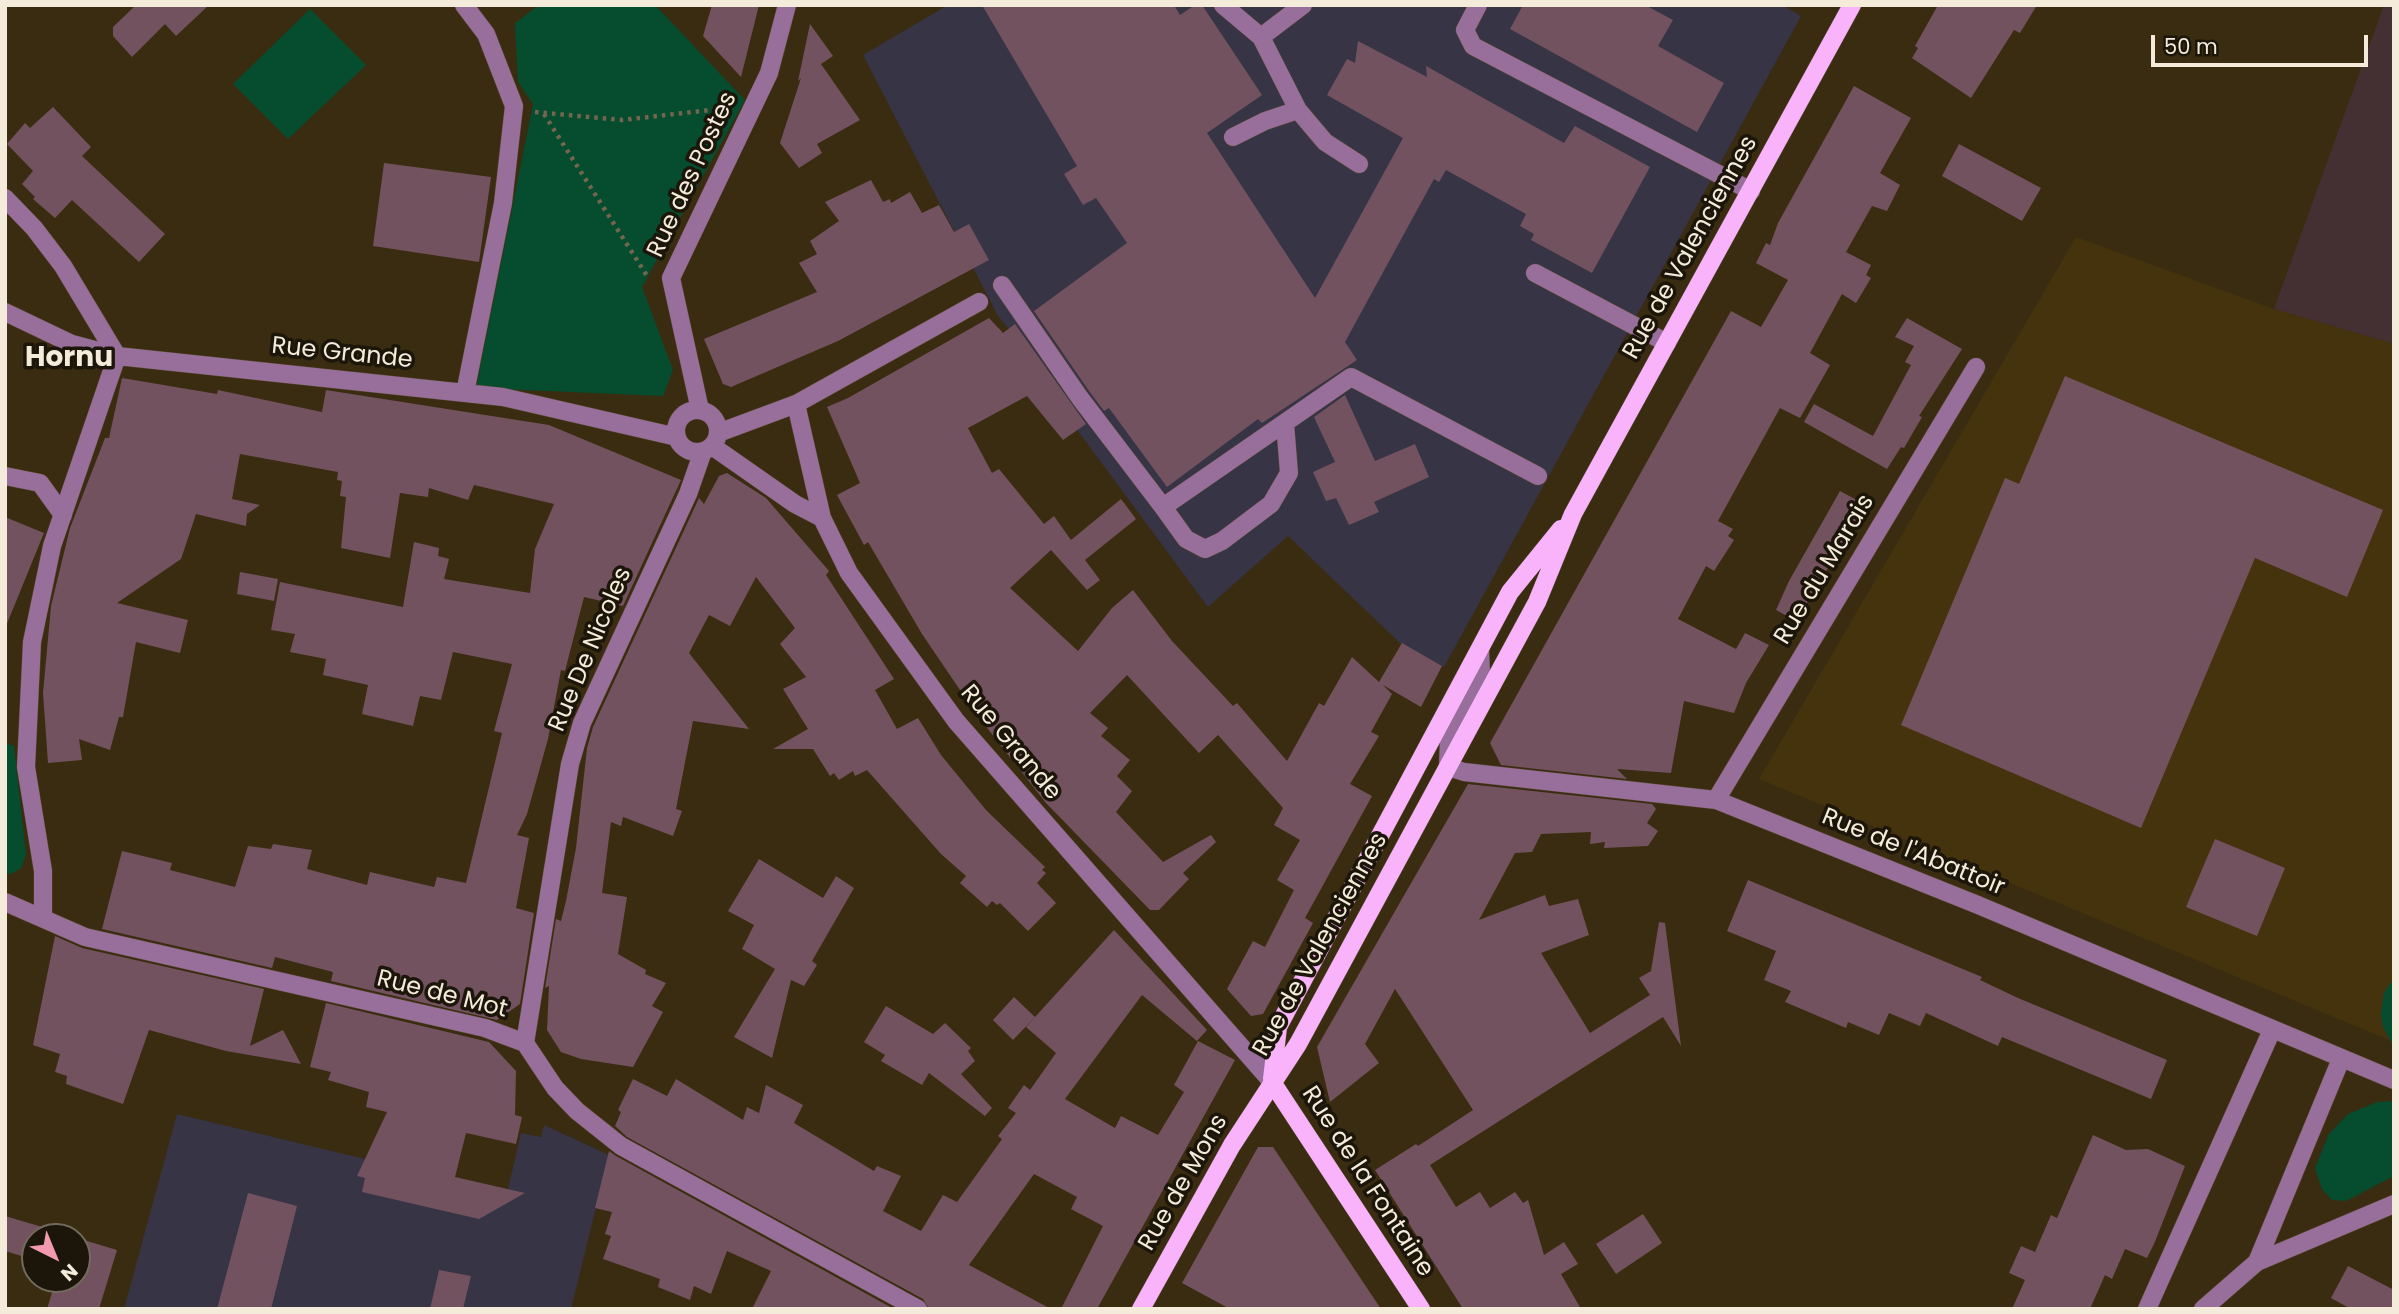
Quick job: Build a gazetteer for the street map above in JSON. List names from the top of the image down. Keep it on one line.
{"streets":{"main road":["Rue de Valenciennes","Rue de la Fontaine","Rue de Mons"],"street":["Rue des Postes","Rue Grande","Rue du Marais","Rue De Nicoles","Rue de l'Abattoir","Rue de Mot"]},"crossings":[["Rue des Postes","Rue Grande"],["Rue des Postes","Rue De Nicoles"],["Rue de Valenciennes","Rue Grande"],["Rue de Valenciennes","Rue de l'Abattoir"],["Rue de Valenciennes","Rue de la Fontaine"],["Rue de Valenciennes","Rue de Mons"],["Rue Grande","Rue De Nicoles"],["Rue Grande","Rue de la Fontaine"],["Rue Grande","Rue de Mons"],["Rue du Marais","Rue de l'Abattoir"],["Rue De Nicoles","Rue de Mot"],["Rue de la Fontaine","Rue de Mons"]],"districts":["Hornu"],"scale_bar":"50 m","north":"bottom right"}
